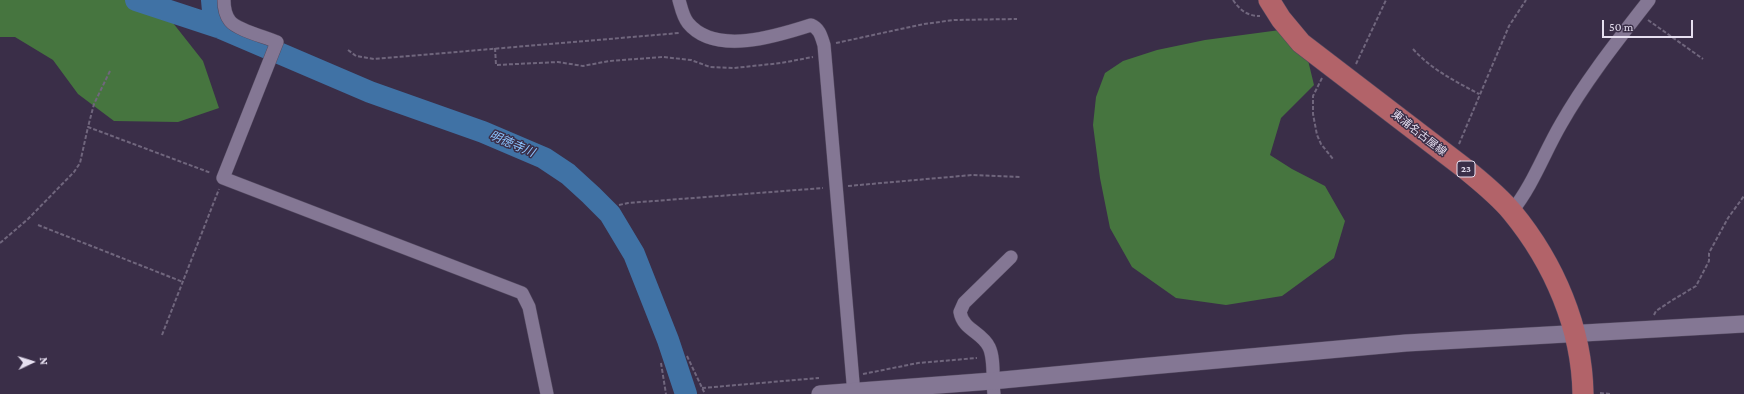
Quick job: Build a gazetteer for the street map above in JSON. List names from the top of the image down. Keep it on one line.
{"streets":{"main road":["東浦名古屋線","23"]},"water":["明徳寺川"],"scale_bar":"50 m","north":"right"}
